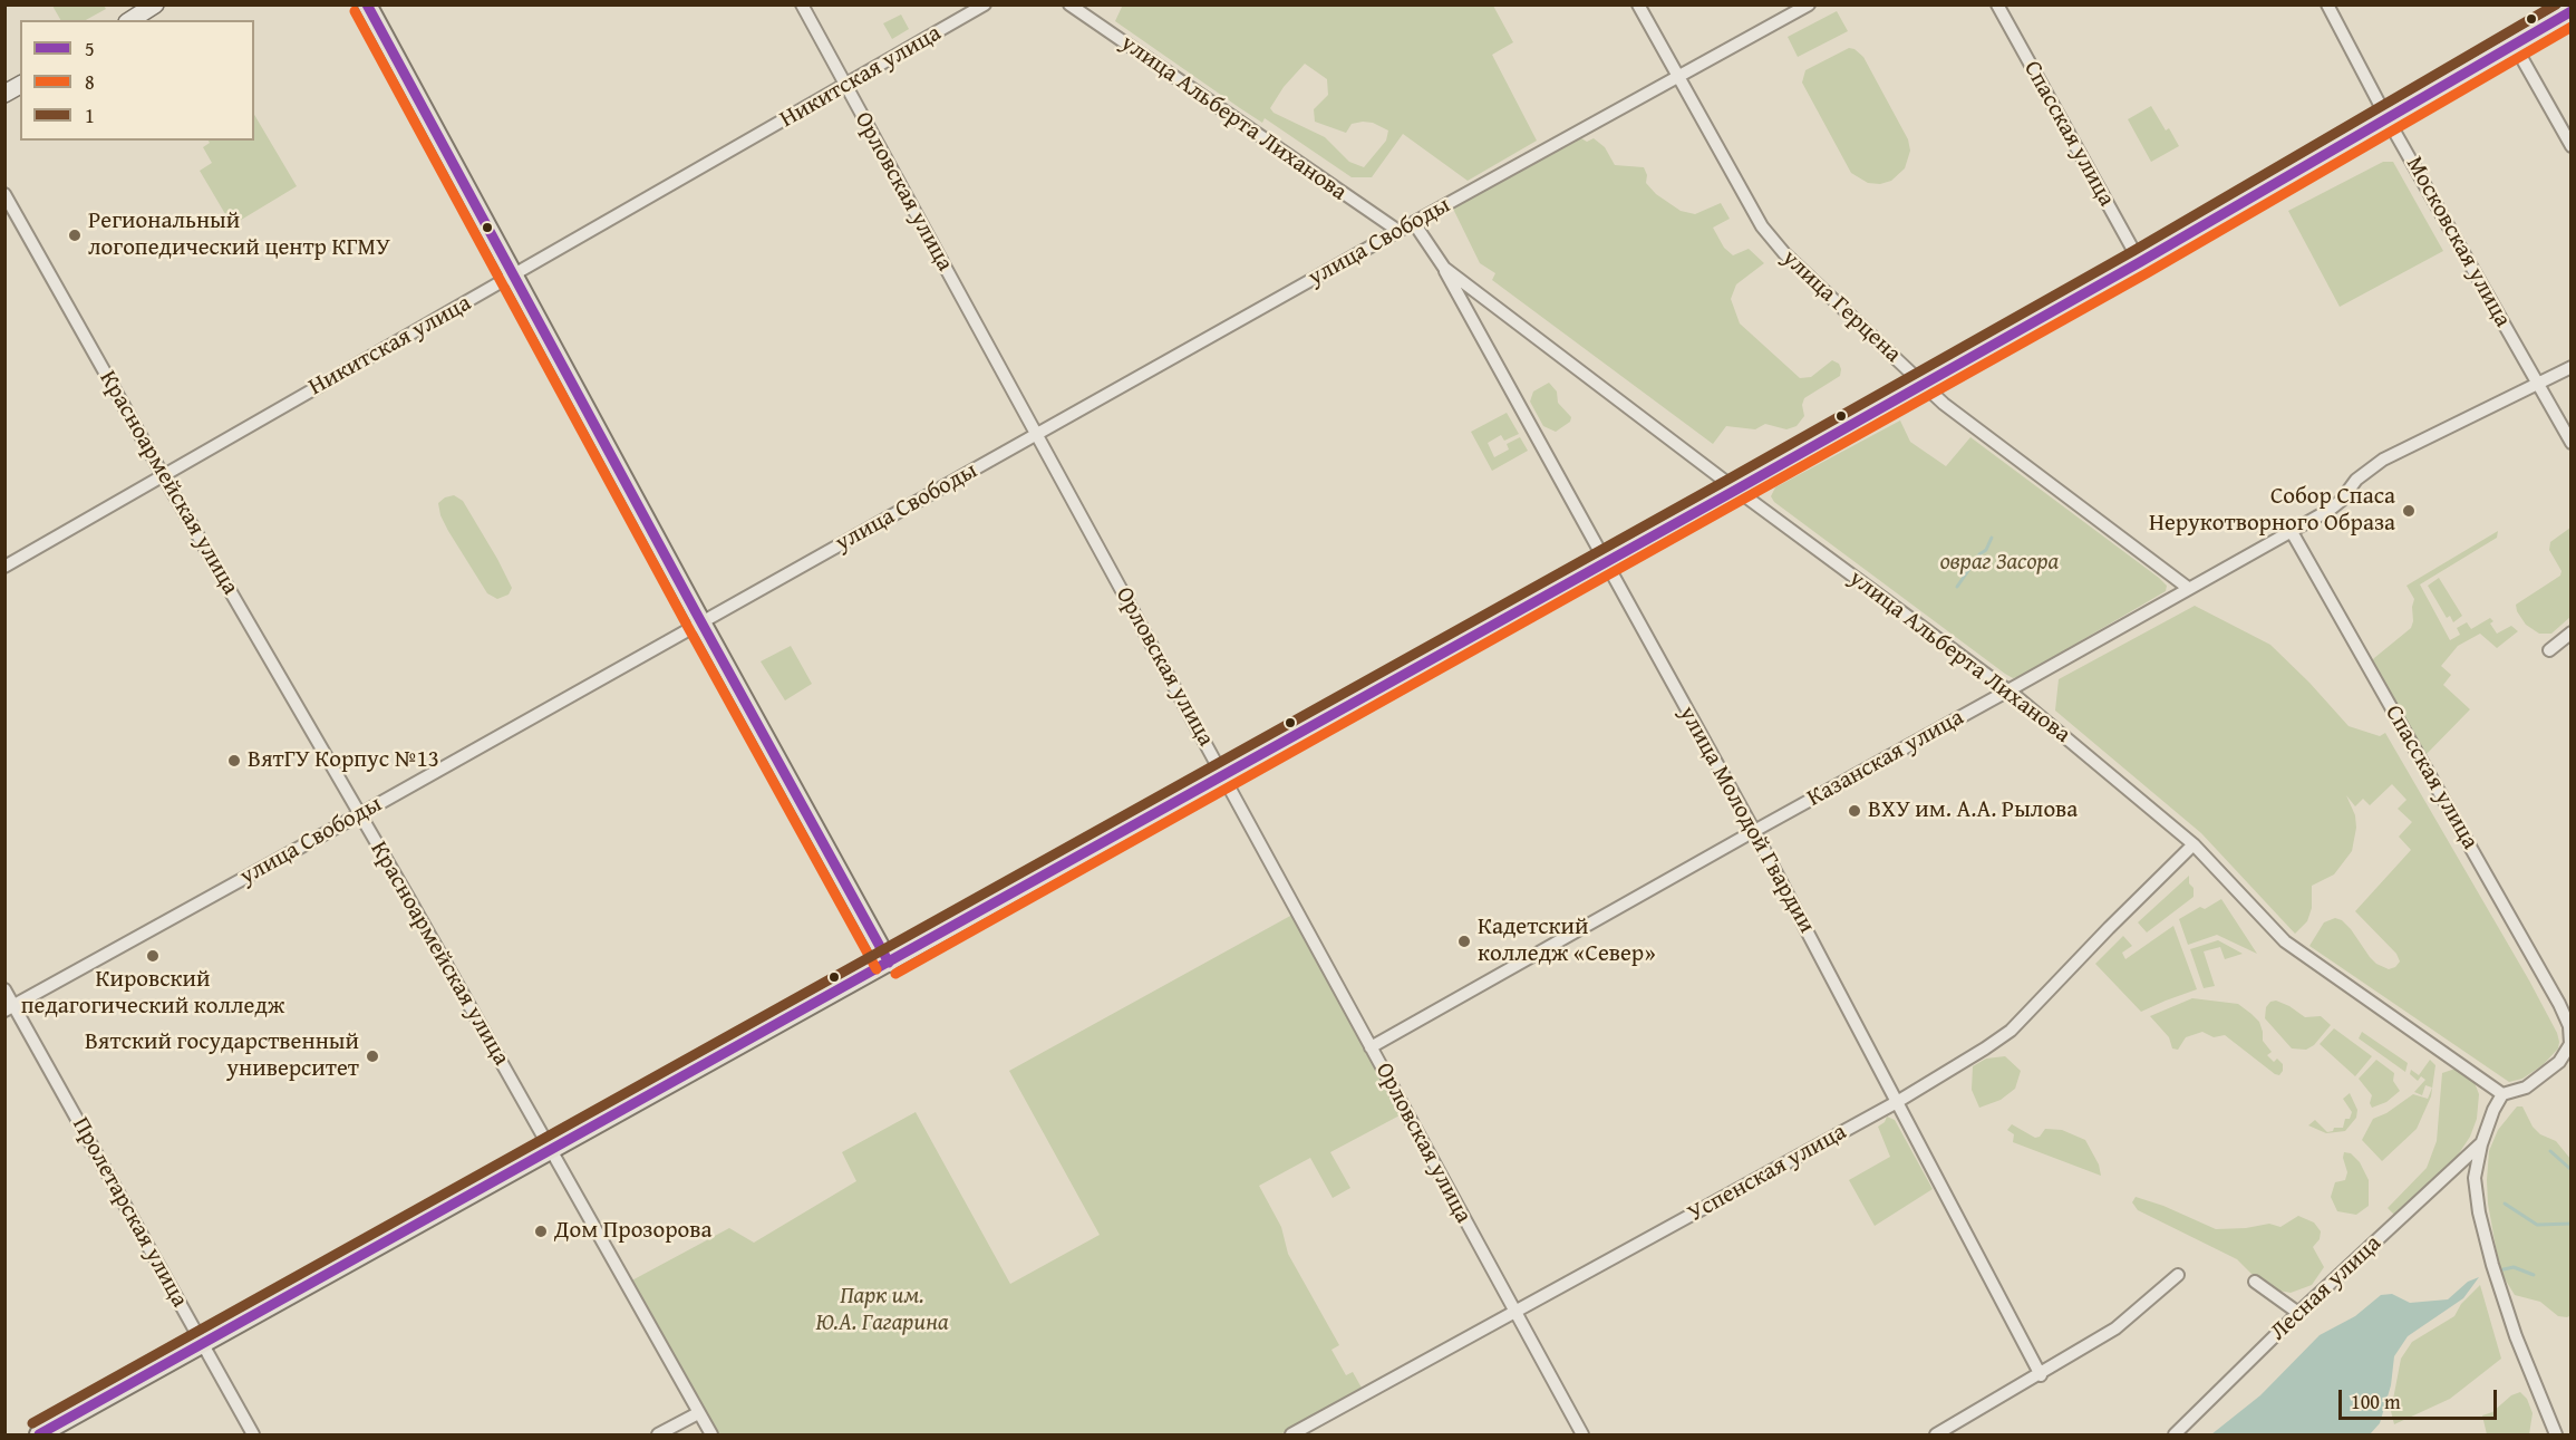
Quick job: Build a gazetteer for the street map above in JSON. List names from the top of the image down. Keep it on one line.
{"streets":{"street":["Никитская улица","улица Альберта Лиханова","Спасская улица","Орловская улица","улица Свободы","Московская улица","улица Герцена","Красноармейская улица","Казанская улица","улица Молодой Гвардии","Успенская улица","Пролетарская улица","Лесная улица"]},"crossings":[["Никитская улица","Орловская улица"],["Никитская улица","Красноармейская улица"],["улица Альберта Лиханова","Спасская улица"],["улица Альберта Лиханова","улица Свободы"],["улица Альберта Лиханова","Казанская улица"],["улица Альберта Лиханова","улица Молодой Гвардии"],["улица Альберта Лиханова","Успенская улица"],["Спасская улица","Казанская улица"],["Орловская улица","улица Свободы"],["Орловская улица","Казанская улица"],["Орловская улица","Успенская улица"],["улица Свободы","улица Герцена"],["улица Свободы","Красноармейская улица"],["улица Свободы","Пролетарская улица"],["Московская улица","Казанская улица"],["улица Герцена","Казанская улица"],["Казанская улица","улица Молодой Гвардии"],["улица Молодой Гвардии","Успенская улица"]],"parks":["овраг Засора","Парк им. Ю.А. Гагарина"],"places":["Региональный логопедический центр КГМУ","Собор Спаса Нерукотворного Образа","ВятГУ Корпус №13","ВХУ им. А.А. Рылова","Кадетский колледж «Север»","Кировский педагогический колледж","Вятский государственный университет","Дом Прозорова"],"lines":["transit line 5","transit line 1","transit line 8"],"legend":["5","8","1"],"scale_bar":"100 m"}
